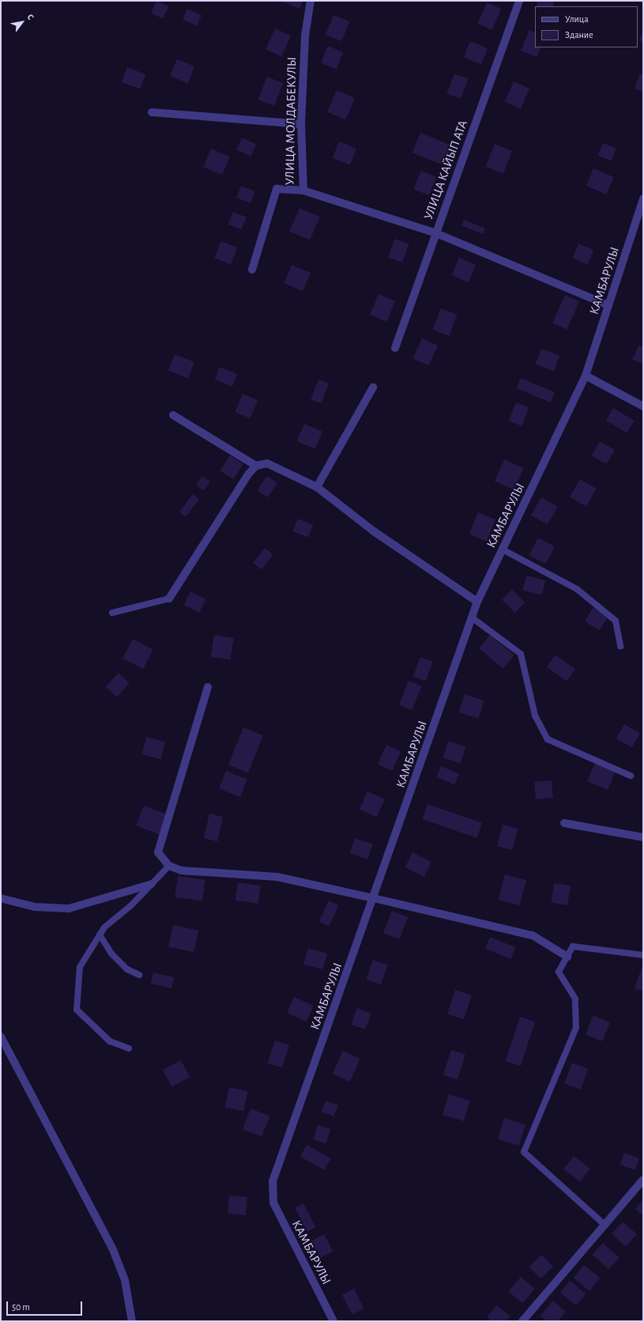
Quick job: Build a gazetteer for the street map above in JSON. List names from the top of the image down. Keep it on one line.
{"streets":{"street":["УЛИЦА МОЛДАБЕКУЛЫ","УЛИЦА КАЙЫП АТА","КАМБАРУЛЫ"]},"legend":["Улица","Здание"],"scale_bar":"50 m","north":"top right"}
